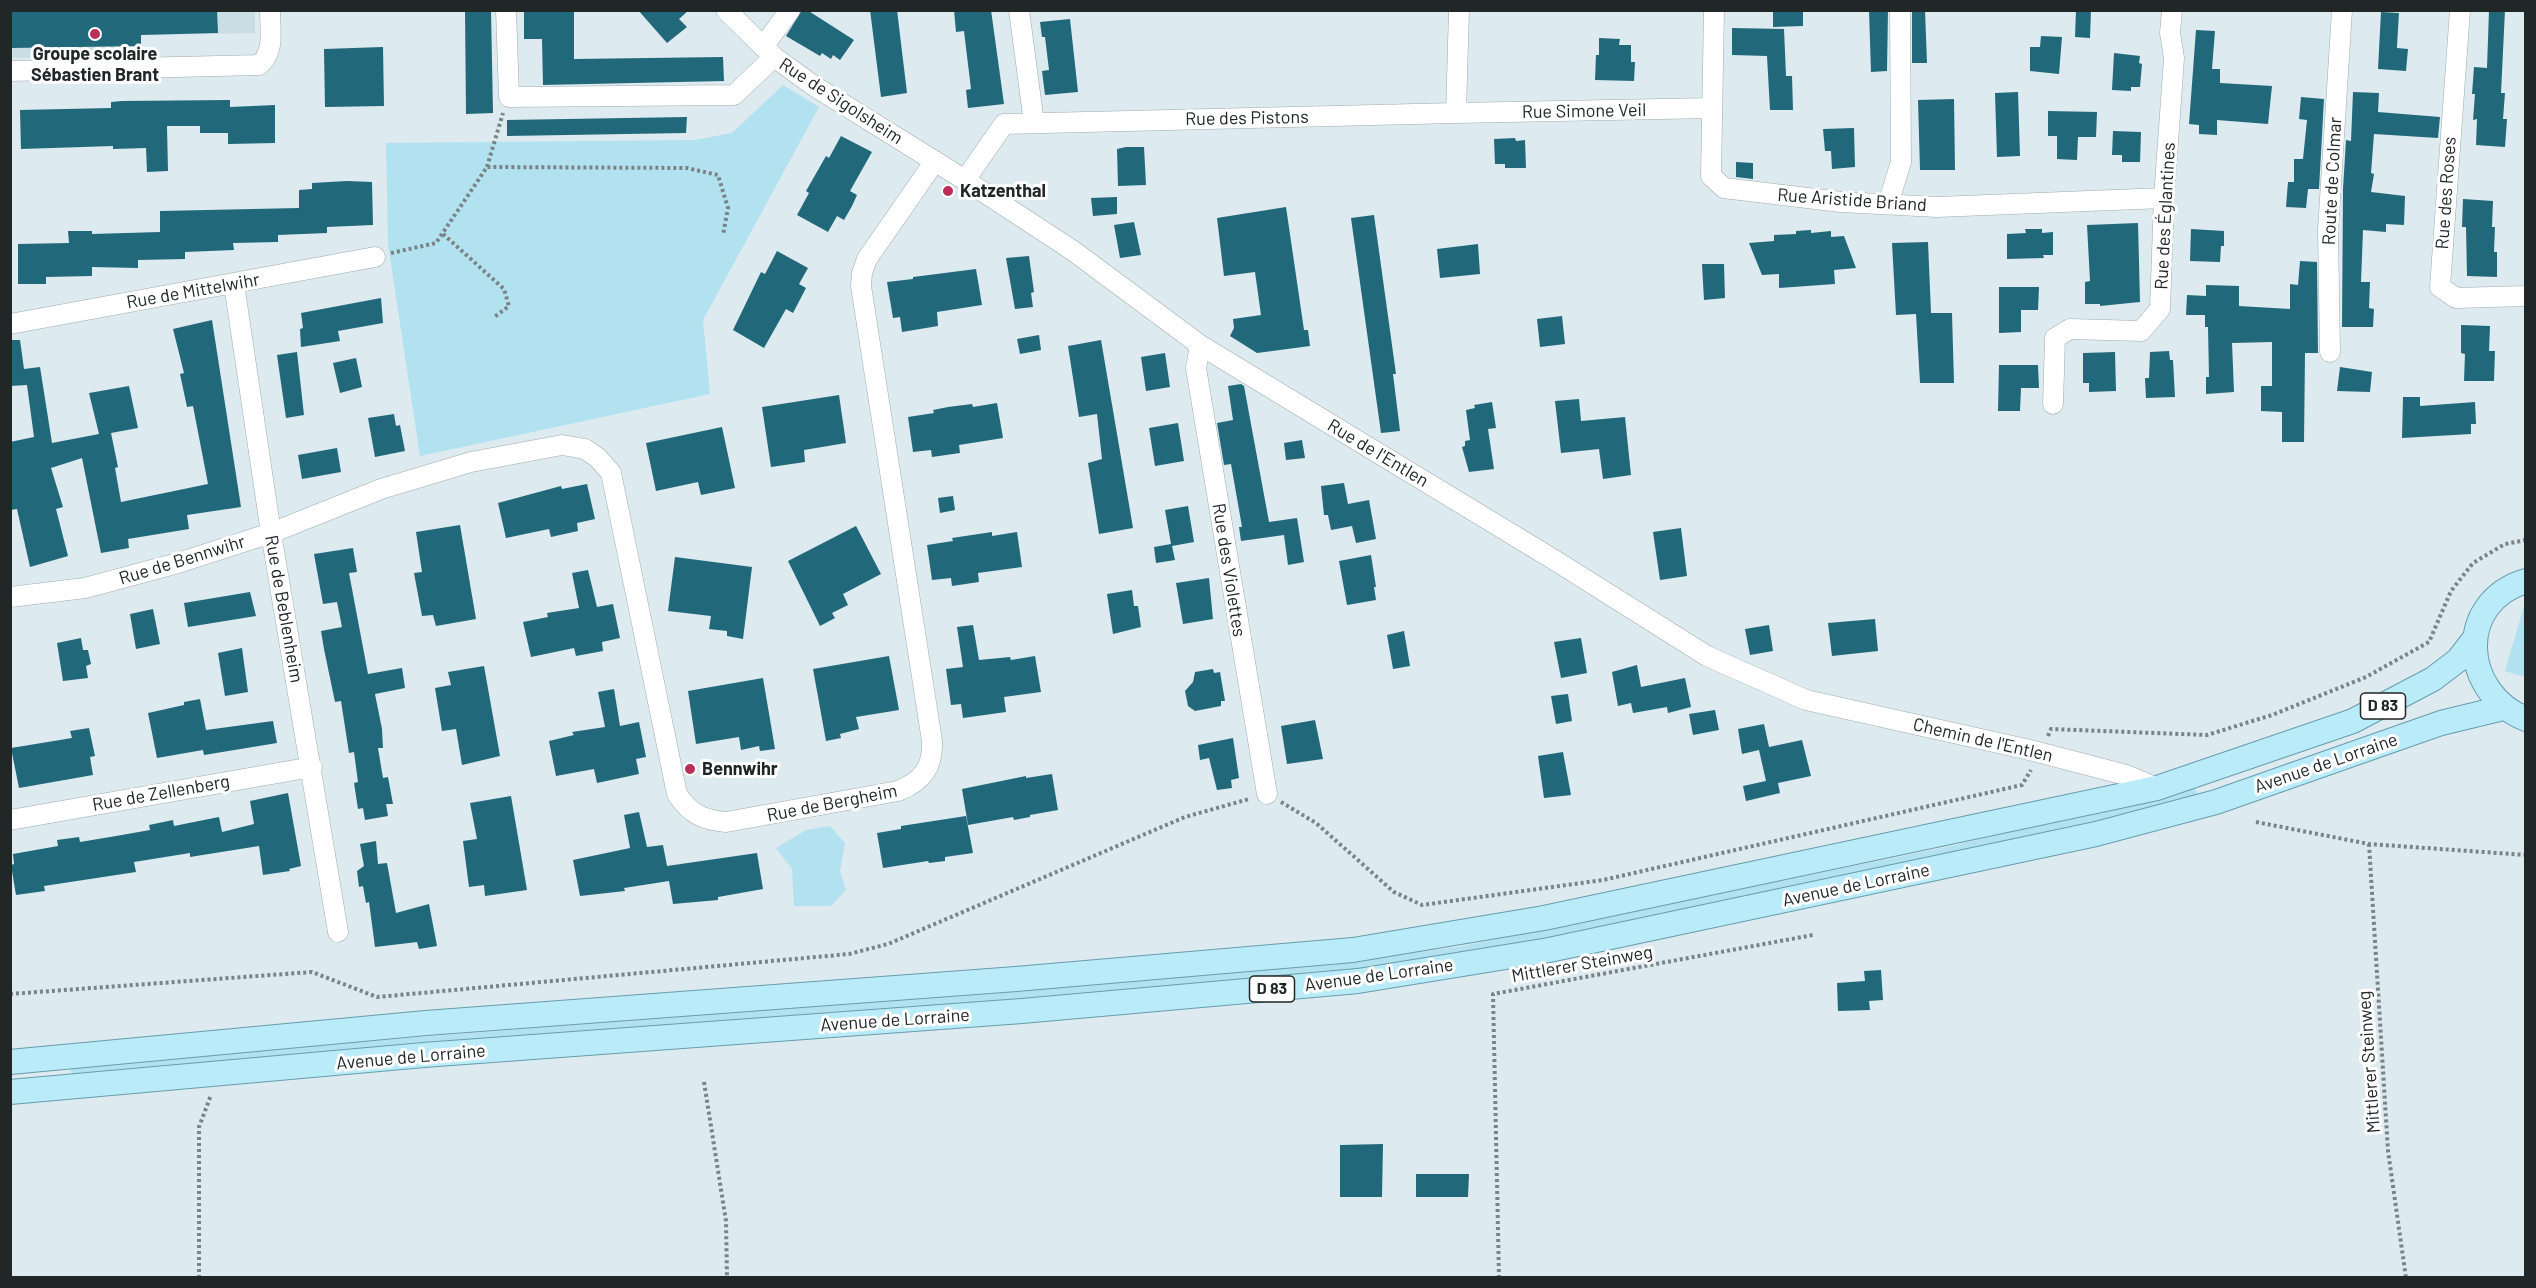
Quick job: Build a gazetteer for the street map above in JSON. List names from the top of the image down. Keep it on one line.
{"streets":{"main road":["D 83","Avenue de Lorraine"],"street":["Rue de Sigolsheim","Rue Simone Veil","Rue des Pistons","Route de Colmar","Rue des Roses","Rue Aristide Briand","Rue des Églantines","Rue de Mittelwihr","Rue de l'Entlen","Rue de Bennwihr","Rue des Violettes","Rue de Beblenheim","Chemin de l'Entlen","Rue de Zellenberg","Rue de Bergheim"],"path":["Mittlerer Steinweg"]},"crossings":[["Rue de Sigolsheim","Rue des Pistons"],["Rue de Sigolsheim","Rue de l'Entlen"],["Rue de Sigolsheim","Rue de Bergheim"],["Rue Simone Veil","Rue des Pistons"],["Rue Simone Veil","Rue Aristide Briand"],["Rue des Pistons","Rue de l'Entlen"],["Rue Aristide Briand","Rue des Églantines"],["Rue de Mittelwihr","Rue de Beblenheim"],["Rue de l'Entlen","Rue des Violettes"],["Rue de l'Entlen","Chemin de l'Entlen"],["Rue de Bennwihr","Rue de Beblenheim"],["Rue de Bennwihr","Rue de Bergheim"],["Rue de Beblenheim","Rue de Zellenberg"],["Chemin de l'Entlen","Avenue de Lorraine"]],"places":["Groupe scolaire Sébastien Brant","Katzenthal","Bennwihr"]}
